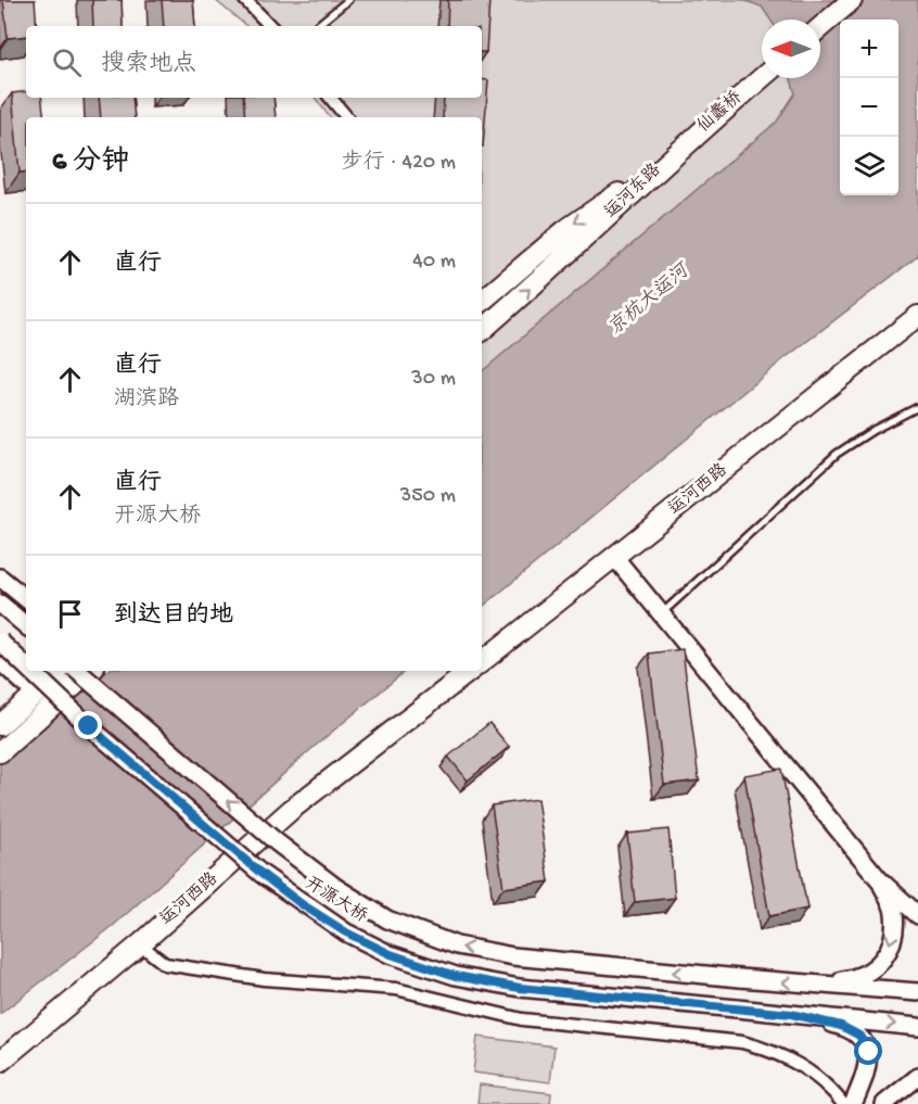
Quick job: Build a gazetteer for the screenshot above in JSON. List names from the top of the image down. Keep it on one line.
{"streets":{"main road":["仙蠡桥","运河东路","运河西路","开源大桥"]},"crossings":[["仙蠡桥","运河东路"]],"water":["京杭大运河"],"north":"left","page":{"map_buttons":["+","−"],"search":"搜索地点","heading":["6 分钟","步行 · 420 m"],"list":[["直行","40 m"],["直行","湖滨路","30 m"],["直行","开源大桥","350 m"],"到达目的地"]}}
